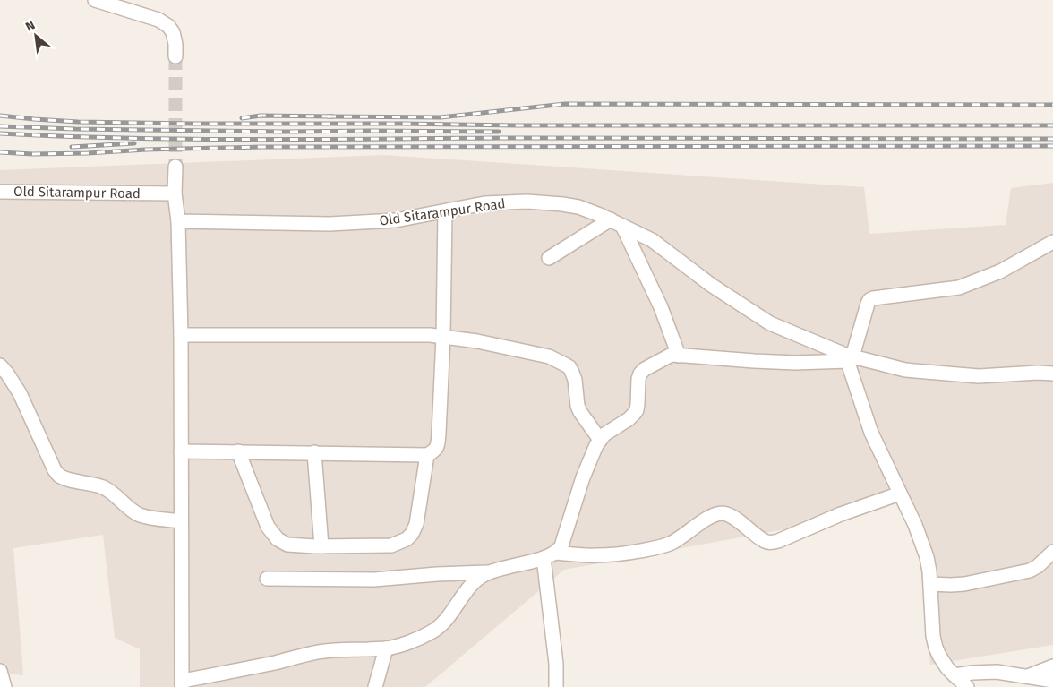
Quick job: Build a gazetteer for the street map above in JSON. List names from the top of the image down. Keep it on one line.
{"streets":{"street":["Old Sitarampur Road"]},"north":"top left"}
